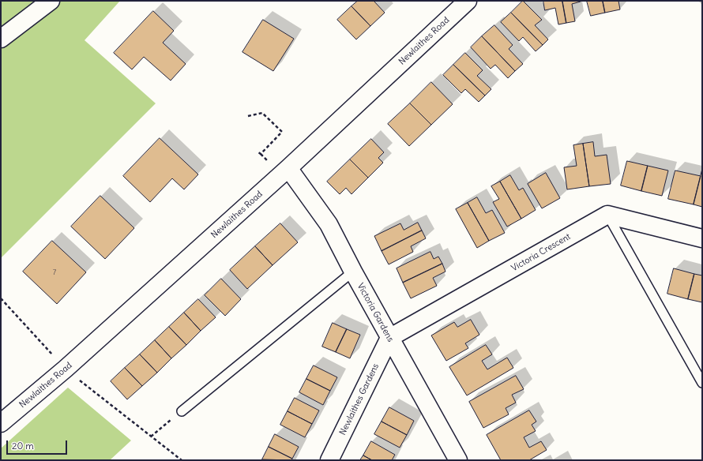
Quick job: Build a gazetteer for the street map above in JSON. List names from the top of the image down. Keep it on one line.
{"streets":{"street":["Newlaithes Road","Victoria Crescent","Victoria Gardens","Newlaithes Gardens"]},"crossings":[["Newlaithes Road","Victoria Gardens"],["Victoria Crescent","Victoria Gardens"],["Victoria Crescent","Newlaithes Gardens"],["Victoria Gardens","Newlaithes Gardens"]],"house_numbers":["7"],"scale_bar":"20 m"}
